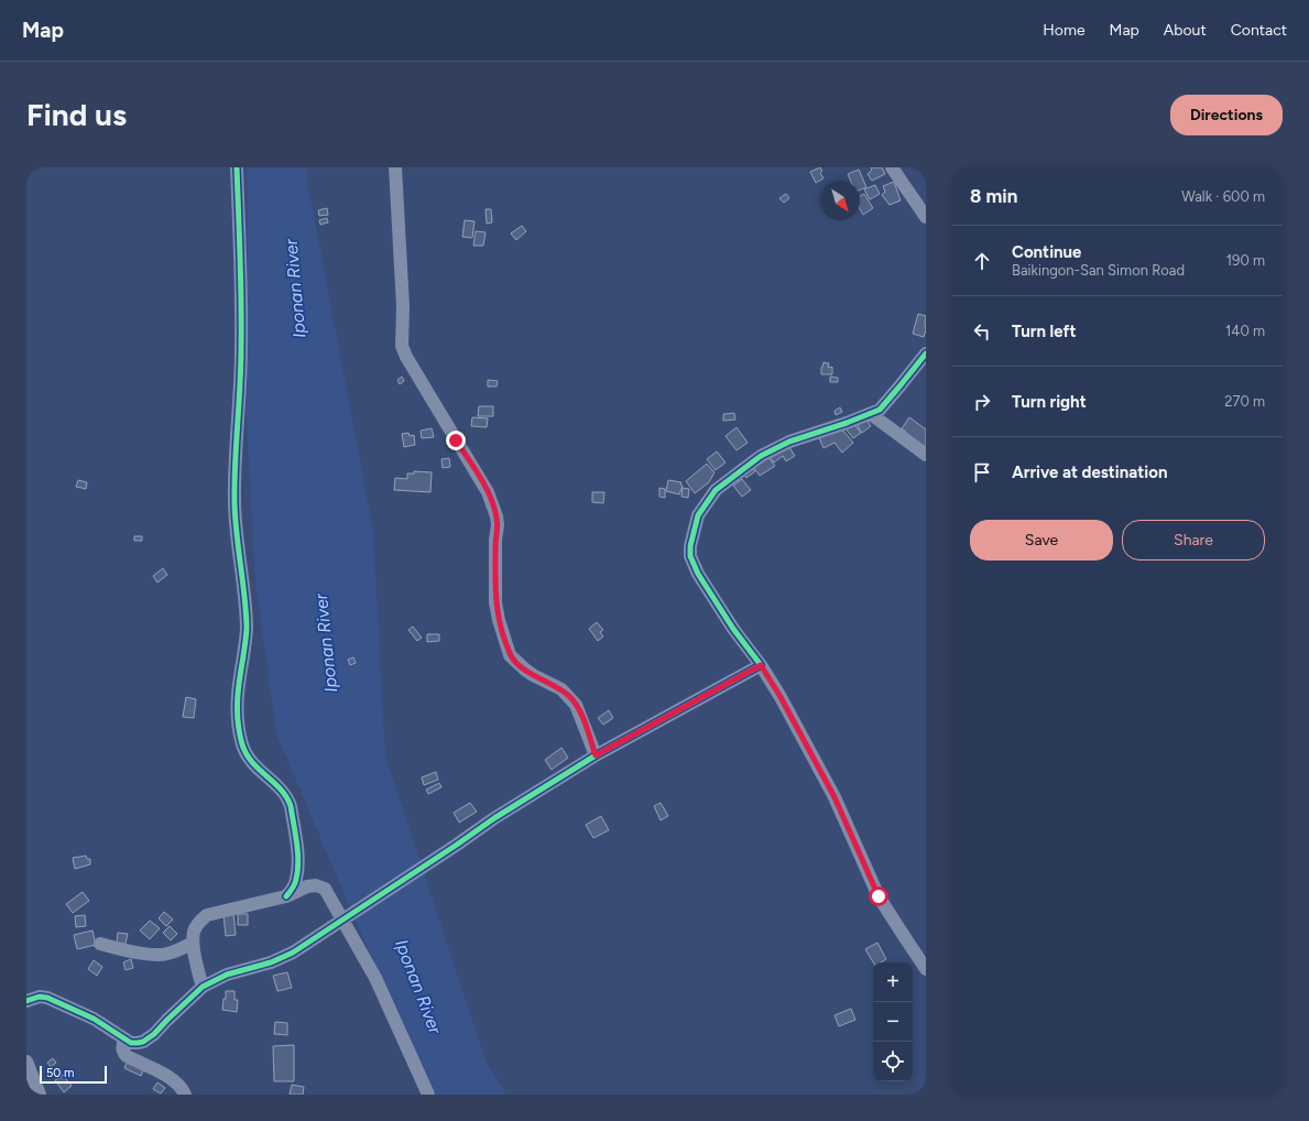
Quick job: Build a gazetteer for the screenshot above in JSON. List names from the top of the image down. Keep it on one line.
{"water":["Iponan River"],"scale_bar":"50 m","north":"bottom right","page":{"header":"Map","nav":["Home","Map","About","Contact"],"buttons":["Directions",["Save","Share"]],"title":"Find us","heading":["8 min","Walk · 600 m"],"list":[["Continue","Baikingon-San Simon Road","190 m"],["Turn left","140 m"],["Turn right","270 m"],"Arrive at destination"],"map_buttons":["+","−"],"scale":"50 m"}}
